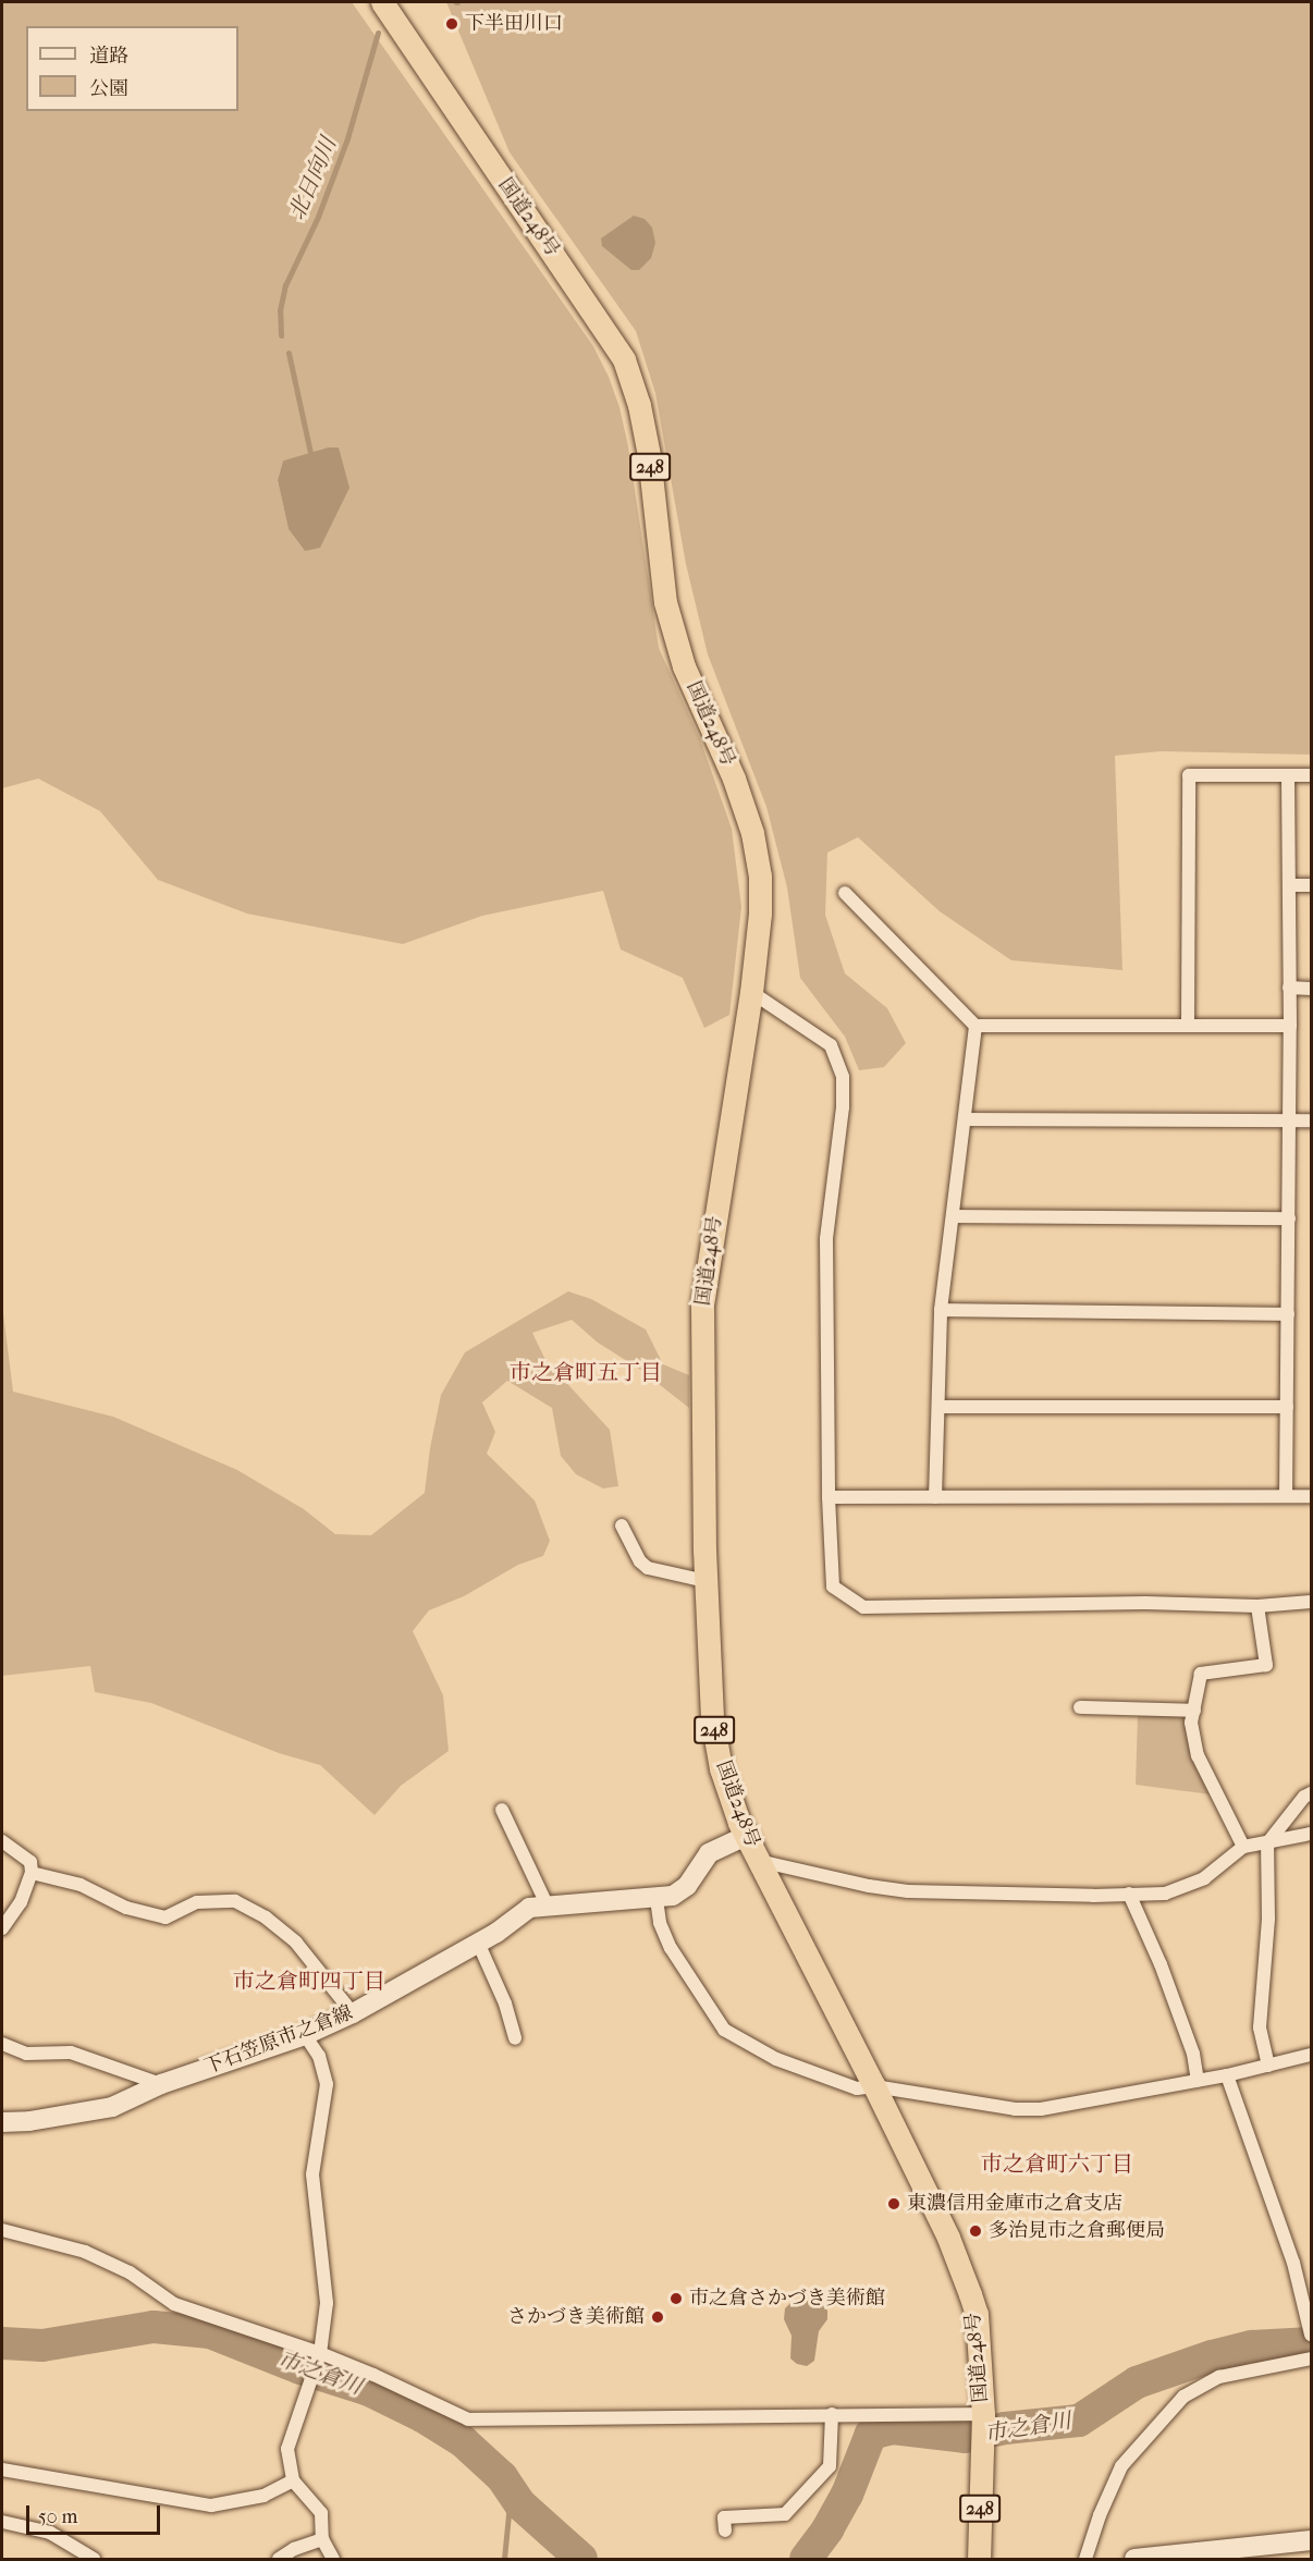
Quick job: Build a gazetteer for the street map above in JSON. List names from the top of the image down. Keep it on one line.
{"streets":{"highway":["国道248号","248"],"main road":["下石笠原市之倉線"]},"crossings":[["国道248号","下石笠原市之倉線"]],"districts":["市之倉町五丁目","市之倉町四丁目","市之倉町六丁目"],"water":["北日向川","市之倉川"],"places":["下半田川口","東濃信用金庫市之倉支店","多治見市之倉郵便局","市之倉さかづき美術館","さかづき美術館"],"legend":["道路","公園"],"scale_bar":"50 m"}
